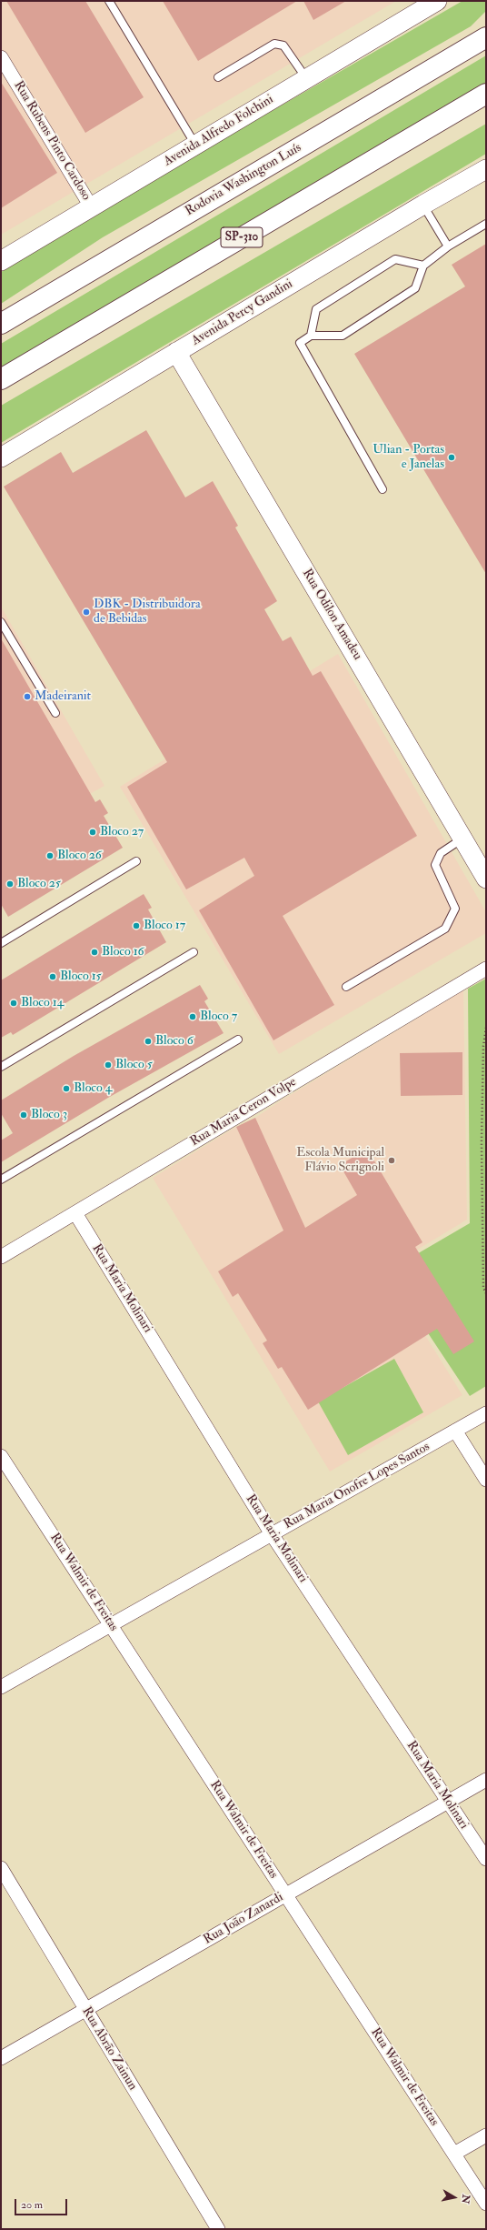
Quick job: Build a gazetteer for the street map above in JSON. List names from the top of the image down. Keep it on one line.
{"streets":{"highway":["Rodovia Washington Luís","SP-310"],"main road":["Avenida Alfredo Folchini","Avenida Percy Gandini","Rua Odilon Amadeu"],"street":["Rua Rubens Pinto Cardoso","Rua Maria Ceron Volpe","Rua Maria Molinari","Rua Maria Onofre Lopes Santos","Rua Walmir de Freitas","Rua João Zanardi","Rua Abrão Zainun"]},"crossings":[["Avenida Alfredo Folchini","Rua Rubens Pinto Cardoso"],["Avenida Percy Gandini","Rua Odilon Amadeu"],["Rua Maria Ceron Volpe","Rua Maria Molinari"],["Rua Maria Molinari","Rua Maria Onofre Lopes Santos"],["Rua Maria Molinari","Rua João Zanardi"],["Rua Maria Onofre Lopes Santos","Rua Walmir de Freitas"],["Rua Walmir de Freitas","Rua João Zanardi"],["Rua João Zanardi","Rua Abrão Zainun"]],"places":["Ulian - Portas e Janelas","DBK - Distribuidora de Bebidas","Madeiranit","Bloco 27","Bloco 26","Bloco 25","Bloco 17","Bloco 16","Bloco 15","Bloco 14","Bloco 7","Bloco 6","Bloco 5","Bloco 4","Bloco 3","Escola Municipal Flávio Scrignoli"],"scale_bar":"20 m","north":"right"}
